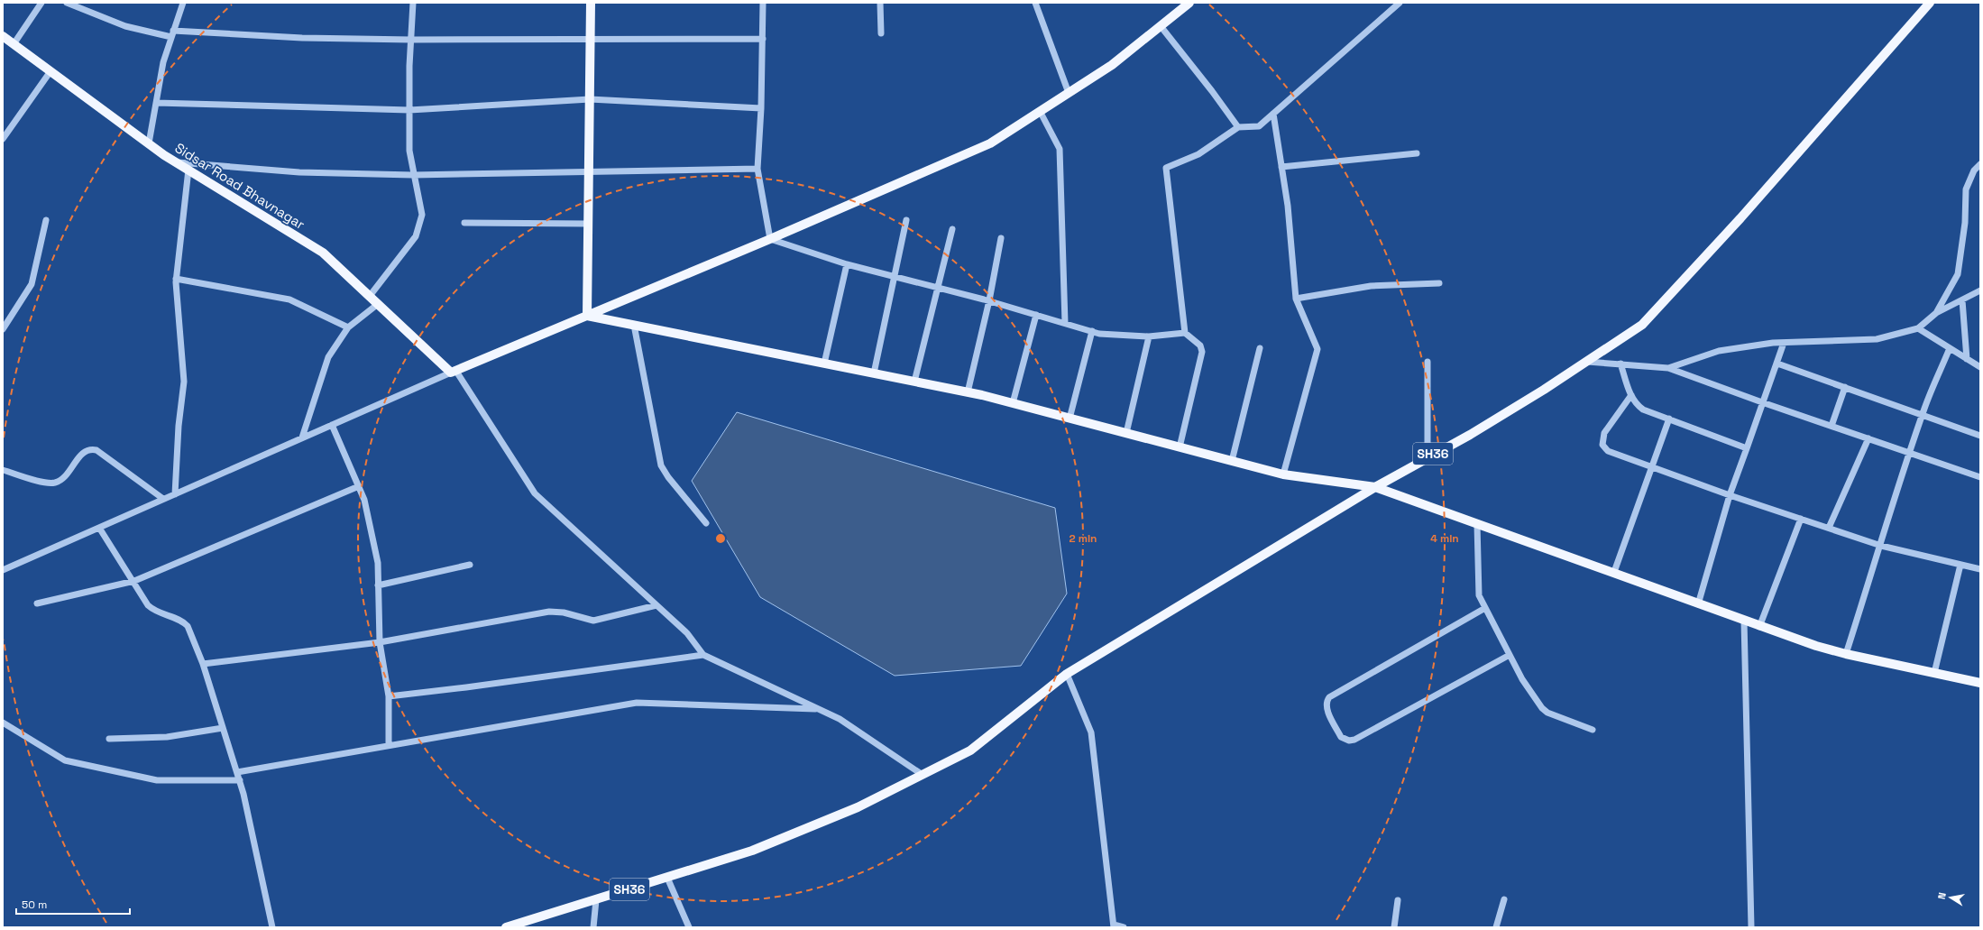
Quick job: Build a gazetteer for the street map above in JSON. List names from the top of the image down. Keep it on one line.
{"streets":{"main road":["Sidsar Road Bhavnagar","SH36"]},"scale_bar":"50 m","north":"left","rings":["2 min","4 min"]}
